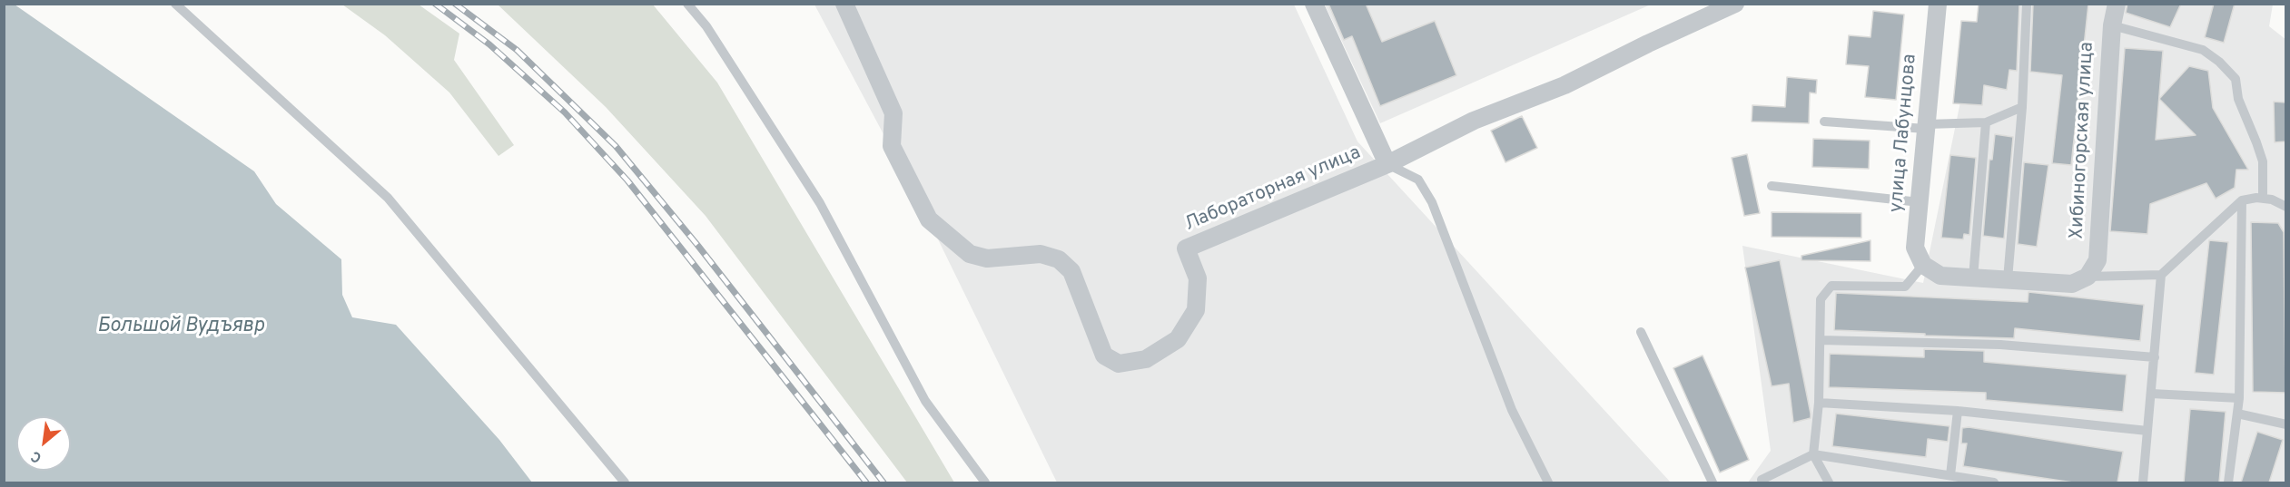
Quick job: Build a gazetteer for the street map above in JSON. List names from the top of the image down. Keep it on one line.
{"streets":{"street":["улица Лабунцова","Хибиногорская улица","Лабораторная улица"]},"water":["Большой Вудъявр"],"north":"bottom left"}
